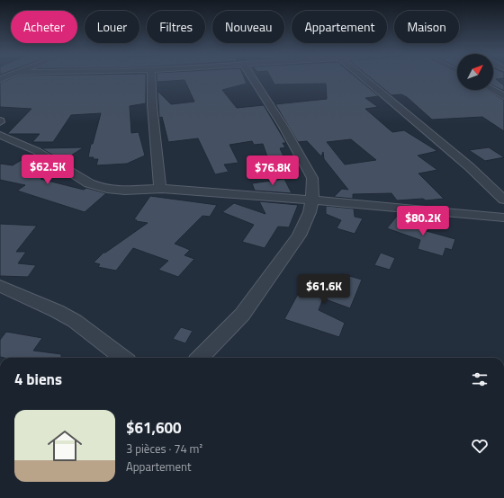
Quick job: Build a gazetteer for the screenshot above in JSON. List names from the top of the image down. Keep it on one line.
{"north":"top right","page":{"chip":["Acheter","Louer","Filtres","Nouveau","Appartement","Maison"],"price":["$62.5K","$76.8K","$80.2K","$61.6K"],"heading":"4 biens","list":[{"name":"$61,600","note":"3 pièces · 74 m² · Appartement"}]}}
